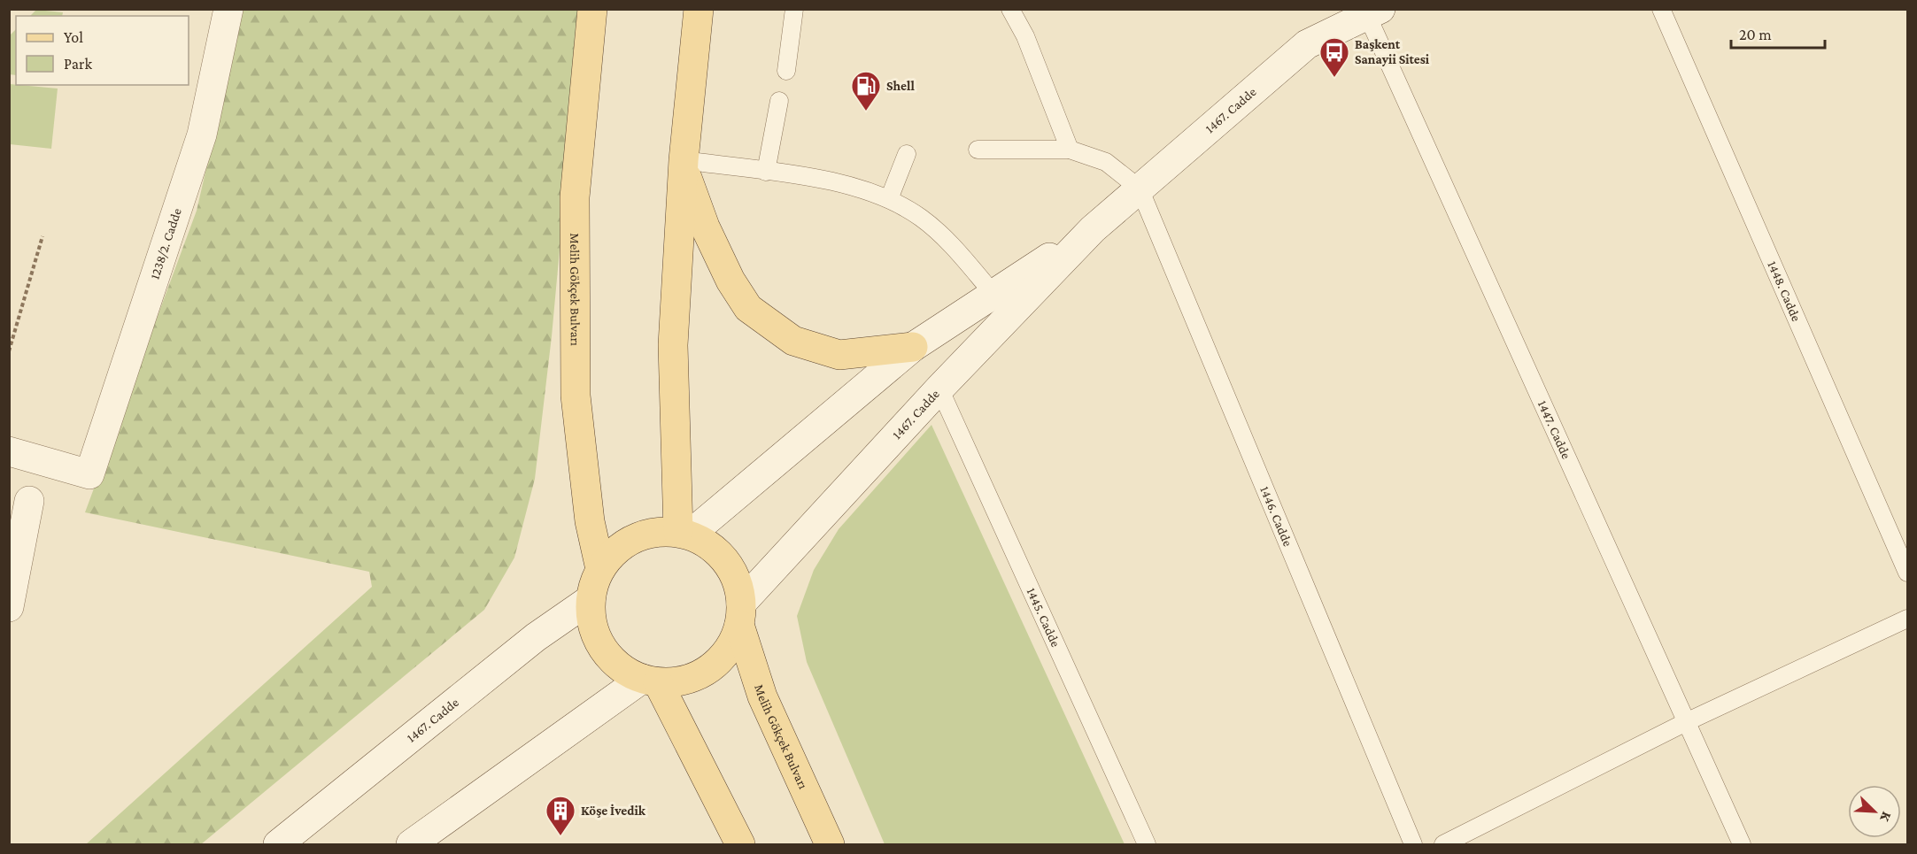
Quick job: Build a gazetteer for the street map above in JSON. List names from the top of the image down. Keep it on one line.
{"streets":{"main road":["1467. Cadde","Melih Gökçek Bulvarı"],"street":["1238/2. Cadde"],"lane":["1448. Cadde","1447. Cadde","1446. Cadde","1445. Cadde"]},"crossings":[["1467. Cadde","Melih Gökçek Bulvarı"],["1467. Cadde","1447. Cadde"],["1467. Cadde","1446. Cadde"],["1467. Cadde","1445. Cadde"]],"places":{"bus stop":["Başkent Sanayii Sitesi"],"fuel station":["Shell"],"building":["Köşe İvedik"]},"legend":["Yol","Park"],"scale_bar":"20 m","north":"bottom right"}
